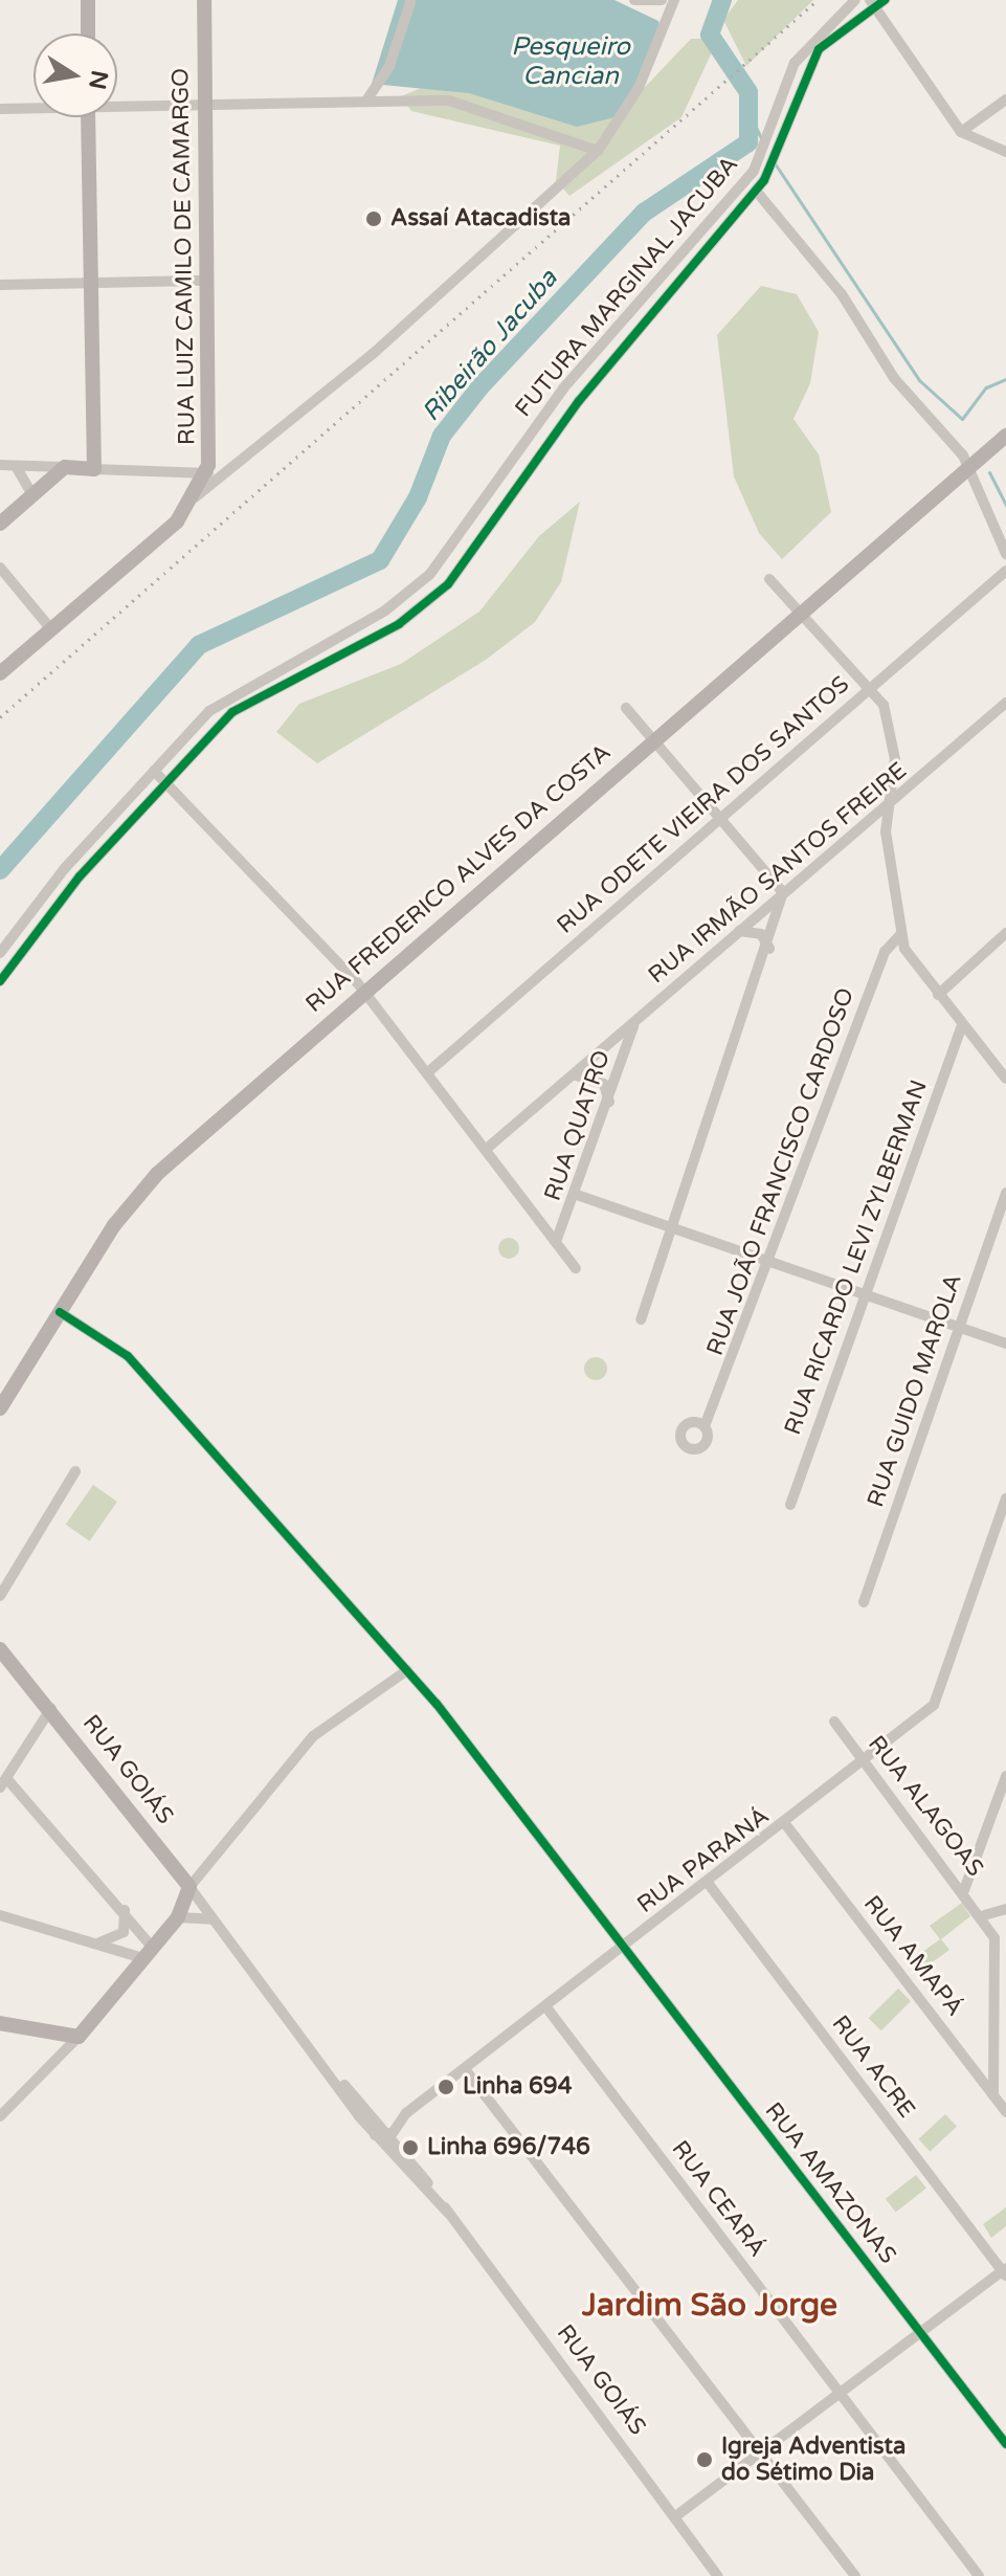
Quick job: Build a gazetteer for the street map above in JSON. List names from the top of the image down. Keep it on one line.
{"streets":{"main road":["RUA LUIZ CAMILO DE CAMARGO","RUA FREDERICO ALVES DA COSTA","RUA GOIÁS"],"street":["FUTURA MARGINAL JACUBA","RUA ODETE VIEIRA DOS SANTOS","RUA IRMÃO SANTOS FREIRE","RUA QUATRO","RUA JOÃO FRANCISCO CARDOSO","RUA RICARDO LEVI ZYLBERMAN","RUA GUIDO MAROLA","RUA ALAGOAS","RUA PARANÁ","RUA AMAPÁ","RUA ACRE","RUA AMAZONAS","RUA CEARÁ"]},"crossings":[["RUA IRMÃO SANTOS FREIRE","RUA QUATRO"],["RUA FREDERICO ALVES DA COSTA","RUA AMAZONAS"],["RUA GOIÁS","RUA PARANÁ"],["RUA ALAGOAS","RUA PARANÁ"],["RUA PARANÁ","RUA AMAPÁ"],["RUA PARANÁ","RUA ACRE"],["RUA PARANÁ","RUA AMAZONAS"],["RUA PARANÁ","RUA CEARÁ"]],"districts":["Jardim São Jorge"],"water":["Pesqueiro Cancian","Ribeirão Jacuba"],"places":["Assaí Atacadista","Linha 694","Linha 696/746","Igreja Adventista do Sétimo Dia"],"north":"right"}
